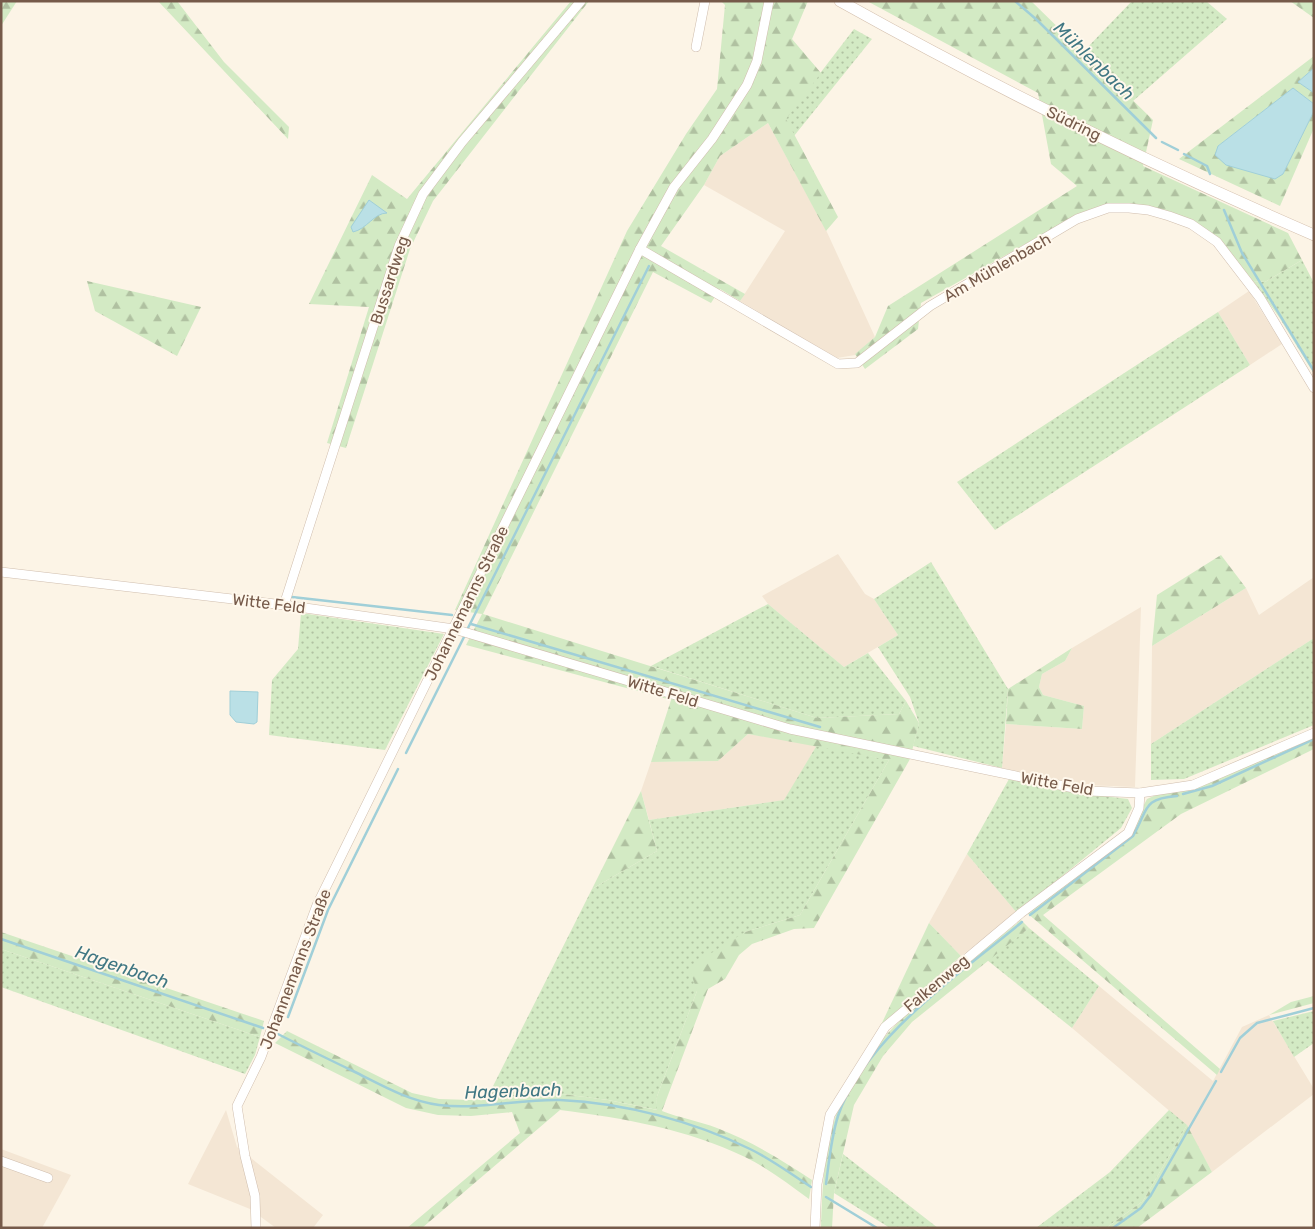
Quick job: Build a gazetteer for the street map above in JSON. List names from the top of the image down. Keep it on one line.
{"streets":{"main road":["Südring"],"street":["Am Mühlenbach","Bussardweg","Witte Feld","Johannemanns Straße","Falkenweg"]},"crossings":[["Am Mühlenbach","Johannemanns Straße"],["Bussardweg","Witte Feld"],["Witte Feld","Johannemanns Straße"],["Witte Feld","Falkenweg"]],"water":["Mühlenbach","Hagenbach"]}
